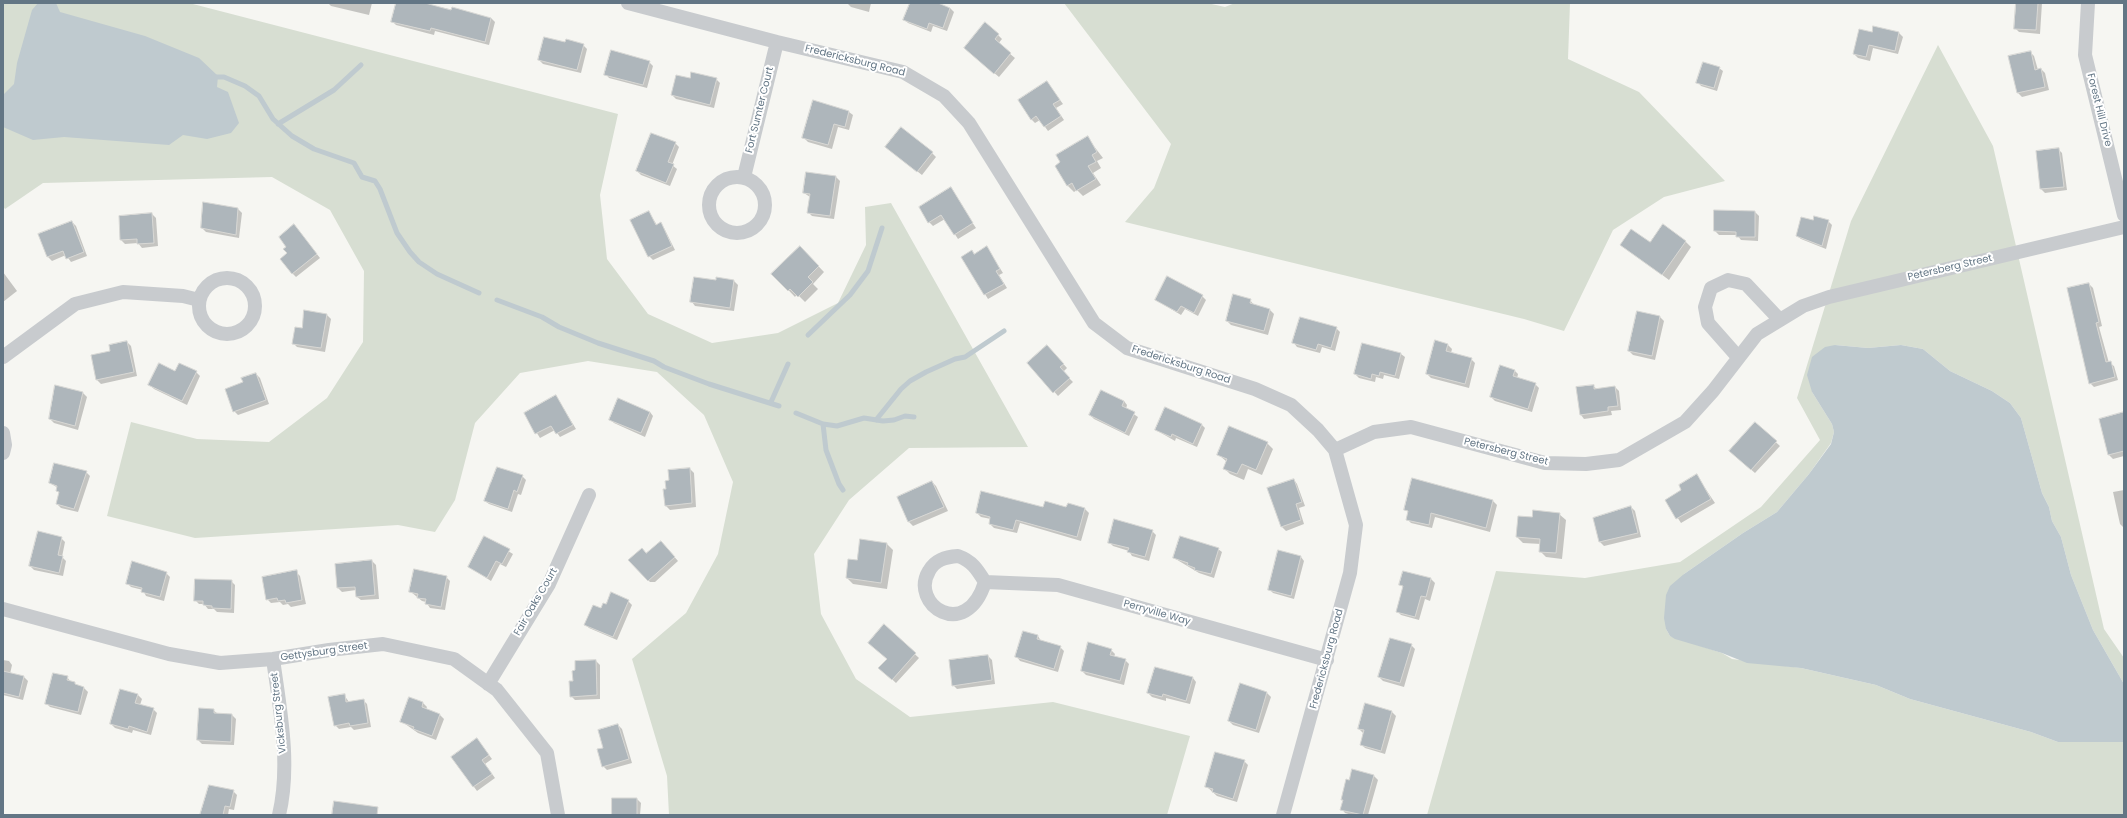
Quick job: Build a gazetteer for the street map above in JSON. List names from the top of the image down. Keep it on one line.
{"streets":{"street":["Fredericksburg Road","Fort Sumter Court","Forest Hill Drive","Petersberg Street","Fair Oaks Court","Perryville Way","Gettysburg Street","Vicksburg Street"]},"crossings":[["Fredericksburg Road","Fort Sumter Court"],["Fredericksburg Road","Petersberg Street"],["Fredericksburg Road","Perryville Way"],["Fair Oaks Court","Gettysburg Street"],["Gettysburg Street","Vicksburg Street"]]}
